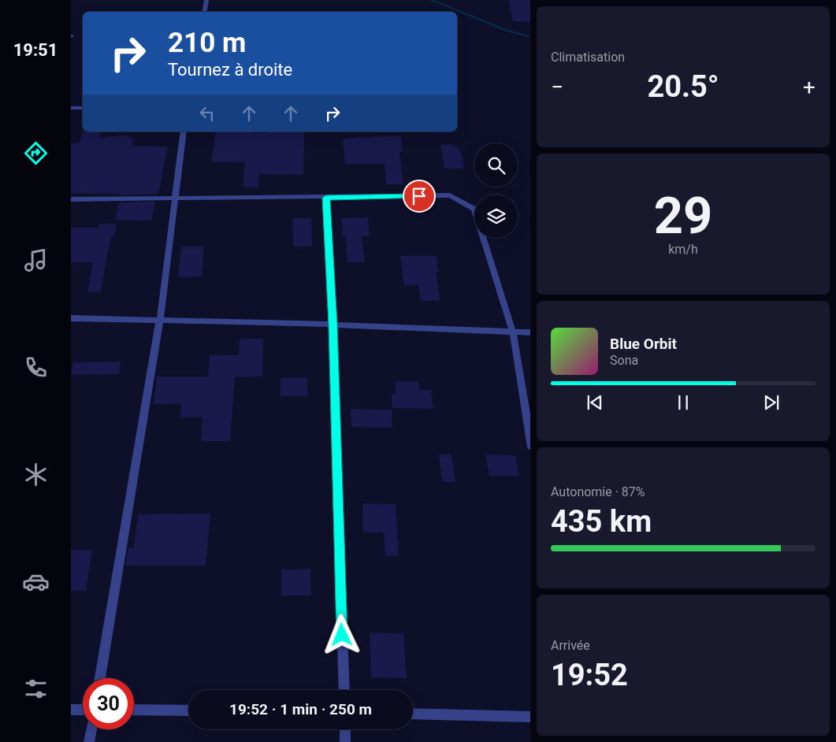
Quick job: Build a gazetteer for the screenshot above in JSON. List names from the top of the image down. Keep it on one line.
{"page":{"tabs":"19:51","tile":["Climatisation",["29","km/h"],["Autonomie · 87%","435 km"],["Arrivée","19:52"]],"turn":["210 m","Tournez à droite"],"heat":["−","20.5°","+"],"song":["Blue Orbit","Sona"],"limit":"30","trip":"19:52 · 1 min · 250 m"}}
